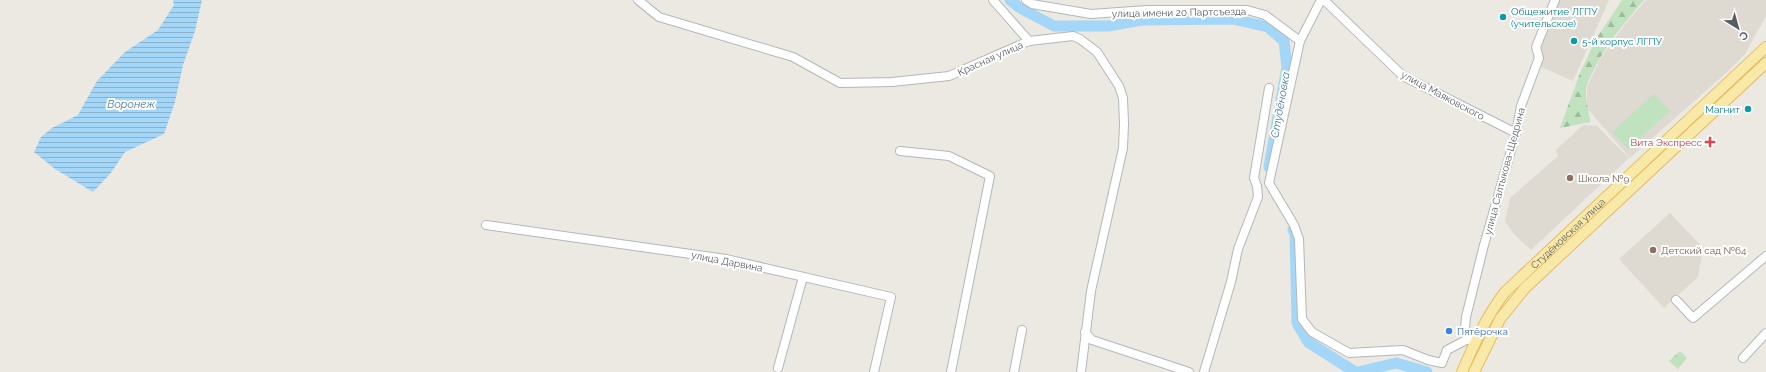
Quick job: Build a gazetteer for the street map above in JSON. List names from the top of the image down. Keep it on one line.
{"streets":{"main road":["Студёновская улица"],"street":["улица имени 20 Партсъезда","Красная улица","улица Маяковского","улица Салтыкова-Щедрина","улица Дарвина"]},"crossings":[["улица Маяковского","улица Салтыкова-Щедрина"],["улица Салтыкова-Щедрина","Студёновская улица"]],"water":["Воронеж","Студёновка"],"places":{"other":["Общежитие ЛГПУ (учительское)","5-й корпус ЛГПУ","Магнит","Школа №9","Детский сад №64","Пятёрочка"],"health":["Вита Экспресс"]},"north":"bottom right"}
